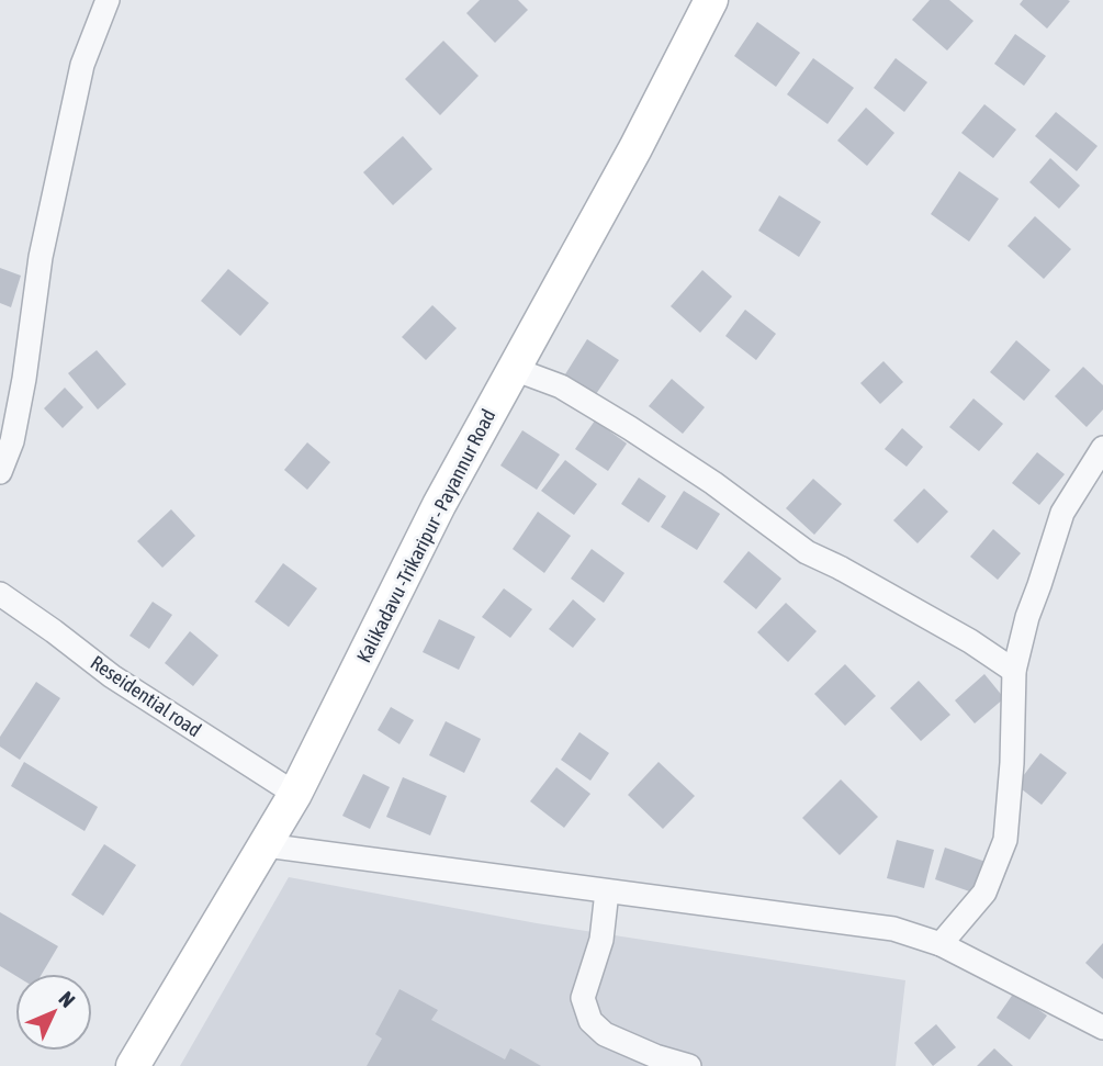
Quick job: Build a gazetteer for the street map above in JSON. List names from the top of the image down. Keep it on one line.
{"streets":{"main road":["Kalikadavu -Trikaripur - Payannur Road"],"street":["Reseidential road"]},"crossings":[["Kalikadavu -Trikaripur - Payannur Road","Reseidential road"]],"north":"top right"}
